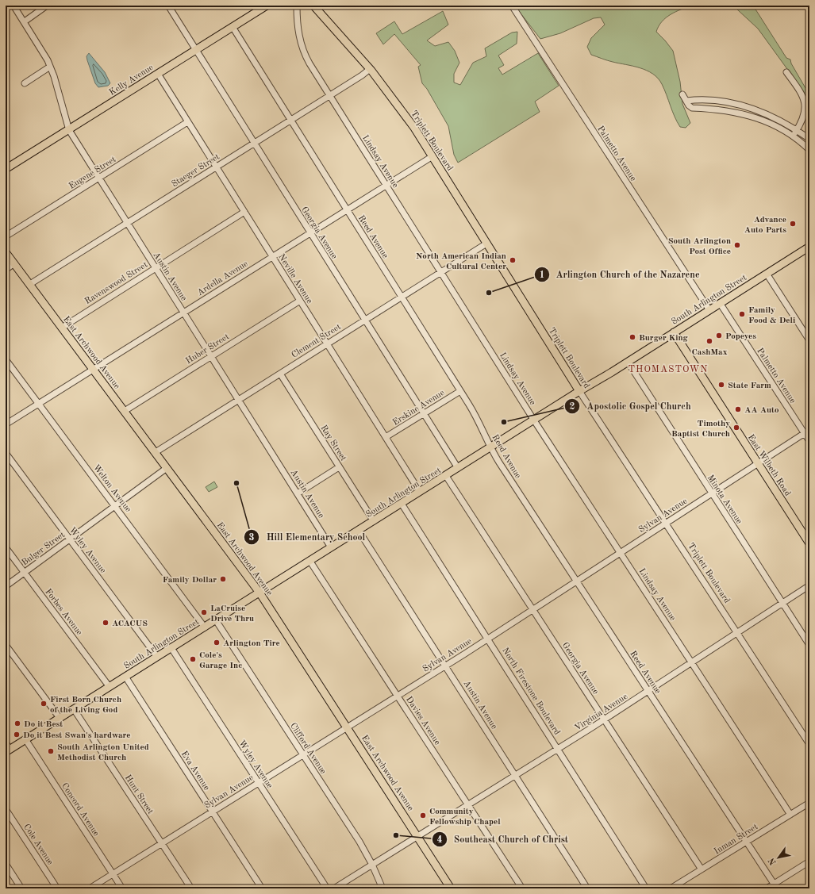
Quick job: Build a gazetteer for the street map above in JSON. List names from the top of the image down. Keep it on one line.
{"streets":{"main road":["Kelly Avenue","Triplett Boulevard","South Arlington Street","East Archwood Avenue","East Wilbeth Road"],"street":["Palmetto Avenue","Lindsay Avenue","Staeger Street","Eugene Street","Georgia Avenue","Reed Avenue","Austin Avenue","Ardella Avenue","Neville Avenue","Ravenswood Street","Clement Street","Huber Street","Erskine Avenue","Ray Street","Welton Avenue","Minota Avenue","Sylvan Avenue","Bulger Street","Wyley Avenue","Forbes Avenue","North Firestone Boulevard","Virginia Avenue","Davies Avenue","Clifford Avenue","Eva Avenue","Hunt Street","Concord Avenue","Inman Street","Cole Avenue"]},"crossings":[["Kelly Avenue","Georgia Avenue"],["Kelly Avenue","Reed Avenue"],["Kelly Avenue","Austin Avenue"],["Kelly Avenue","Neville Avenue"],["Triplett Boulevard","Staeger Street"],["Triplett Boulevard","Ardella Avenue"],["Triplett Boulevard","South Arlington Street"],["Triplett Boulevard","Clement Street"],["Triplett Boulevard","Sylvan Avenue"],["Triplett Boulevard","Virginia Avenue"],["Palmetto Avenue","South Arlington Street"],["Palmetto Avenue","Sylvan Avenue"],["Lindsay Avenue","Staeger Street"],["Lindsay Avenue","Ardella Avenue"],["Lindsay Avenue","South Arlington Street"],["Lindsay Avenue","Clement Street"],["Lindsay Avenue","Sylvan Avenue"],["Lindsay Avenue","Virginia Avenue"],["Lindsay Avenue","Inman Street"],["Staeger Street","Georgia Avenue"],["Staeger Street","Reed Avenue"],["Staeger Street","Austin Avenue"],["Staeger Street","Neville Avenue"],["Staeger Street","East Archwood Avenue"],["Eugene Street","Austin Avenue"],["Eugene Street","Neville Avenue"],["Georgia Avenue","Ardella Avenue"],["Georgia Avenue","South Arlington Street"],["Georgia Avenue","Clement Street"],["Georgia Avenue","Erskine Avenue"],["Georgia Avenue","Sylvan Avenue"],["Georgia Avenue","Virginia Avenue"],["Georgia Avenue","Inman Street"],["Reed Avenue","Ardella Avenue"],["Reed Avenue","South Arlington Street"],["Reed Avenue","Clement Street"],["Reed Avenue","Erskine Avenue"],["Reed Avenue","Sylvan Avenue"],["Reed Avenue","Virginia Avenue"],["Reed Avenue","Inman Street"],["Austin Avenue","Ardella Avenue"],["Austin Avenue","Ravenswood Street"],["Austin Avenue","South Arlington Street"],["Austin Avenue","Clement Street"],["Austin Avenue","Huber Street"],["Austin Avenue","Sylvan Avenue"],["Austin Avenue","Virginia Avenue"],["Ardella Avenue","Neville Avenue"],["Ardella Avenue","East Archwood Avenue"],["Ardella Avenue","Welton Avenue"],["Neville Avenue","Ravenswood Street"],["Neville Avenue","South Arlington Street"],["Neville Avenue","Clement Street"],["Neville Avenue","Huber Street"],["Neville Avenue","Erskine Avenue"],["Ravenswood Street","East Archwood Avenue"],["South Arlington Street","East Archwood Avenue"],["South Arlington Street","Ray Street"],["South Arlington Street","East Wilbeth Road"],["South Arlington Street","Welton Avenue"],["South Arlington Street","Minota Avenue"],["South Arlington Street","Wyley Avenue"],["South Arlington Street","Forbes Avenue"],["South Arlington Street","North Firestone Boulevard"],["South Arlington Street","Davies Avenue"],["South Arlington Street","Clifford Avenue"],["South Arlington Street","Eva Avenue"],["South Arlington Street","Hunt Street"],["South Arlington Street","Concord Avenue"],["Clement Street","East Archwood Avenue"],["Clement Street","Ray Street"],["Huber Street","East Archwood Avenue"],["East Archwood Avenue","Sylvan Avenue"],["East Archwood Avenue","Bulger Street"],["East Archwood Avenue","Virginia Avenue"],["East Wilbeth Road","Sylvan Avenue"],["Welton Avenue","Bulger Street"],["Minota Avenue","Sylvan Avenue"],["Minota Avenue","Virginia Avenue"],["Sylvan Avenue","Wyley Avenue"],["Sylvan Avenue","North Firestone Boulevard"],["Sylvan Avenue","Davies Avenue"],["Sylvan Avenue","Clifford Avenue"],["Sylvan Avenue","Eva Avenue"],["Sylvan Avenue","Hunt Street"],["Sylvan Avenue","Concord Avenue"],["Bulger Street","Wyley Avenue"],["Bulger Street","Forbes Avenue"],["North Firestone Boulevard","Virginia Avenue"],["Virginia Avenue","Davies Avenue"],["Virginia Avenue","Clifford Avenue"]],"districts":["THOMASTOWN"],"places":["Advance Auto Parts","South Arlington Post Office","North American Indian Cultural Center","Arlington Church of the Nazarene","Family Food & Deli","Popeyes","Burger King","CashMax","State Farm","AA Auto","Apostolic Gospel Church","Timothy Baptist Church","Hill Elementary School","Family Dollar","LaCruise Drive Thru","ACACUS","Arlington Tire","Cole's Garage Inc","First Born Church of the Living God","Do it Best","Do it Best Swan's hardware","South Arlington United Methodist Church","Community Fellowship Chapel","Southeast Church of Christ"],"north":"bottom left"}
